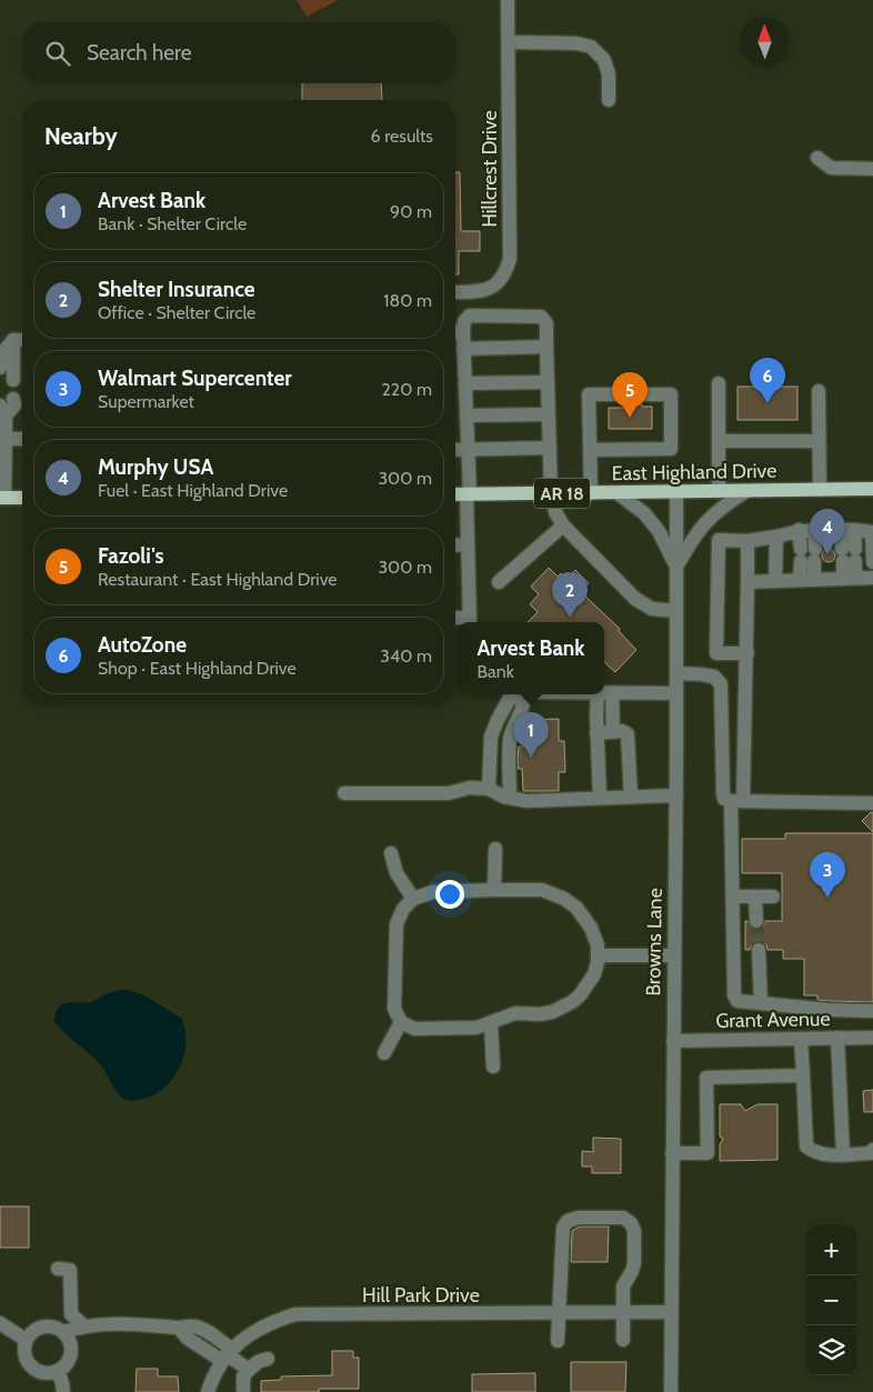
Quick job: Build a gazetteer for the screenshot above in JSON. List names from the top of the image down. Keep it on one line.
{"streets":{"main road":["East Highland Drive","AR 18"],"street":["Hillcrest Drive","Browns Lane","Grant Avenue","Hill Park Drive"]},"crossings":[["East Highland Drive","Browns Lane"],["Browns Lane","Grant Avenue"],["Browns Lane","Hill Park Drive"]],"north":"top","page":{"search":"Search here","heading":["Nearby","6 results"],"list":[{"mark":"1","name":"Arvest Bank","note":"Bank · Shelter Circle","value":"90 m"},{"mark":"2","name":"Shelter Insurance","note":"Office · Shelter Circle","value":"180 m"},{"mark":"3","name":"Walmart Supercenter","note":"Supermarket","value":"220 m"},{"mark":"4","name":"Murphy USA","note":"Fuel · East Highland Drive","value":"300 m"},{"mark":"5","name":"Fazoli's","note":"Restaurant · East Highland Drive","value":"300 m"},{"mark":"6","name":"AutoZone","note":"Shop · East Highland Drive","value":"340 m"}],"pins":["6","5","4","2","1","3"],"popup":["Arvest Bank","Bank"],"map_buttons":["+","−"]}}
